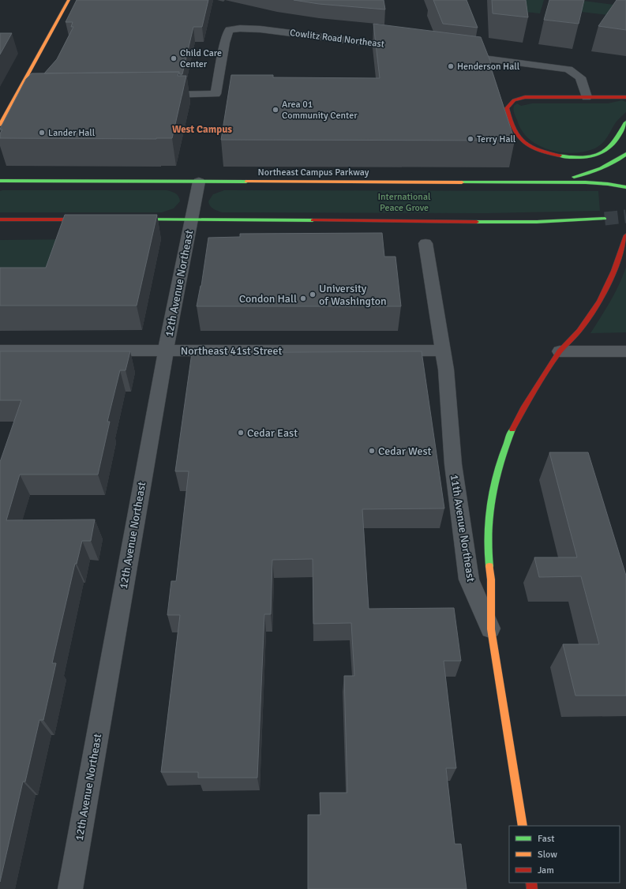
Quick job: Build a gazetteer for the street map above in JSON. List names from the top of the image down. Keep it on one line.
{"streets":{"street":["Cowlitz Road Northeast","Northeast Campus Parkway","12th Avenue Northeast","Northeast 41st Street","11th Avenue Northeast"]},"crossings":[["Northeast Campus Parkway","12th Avenue Northeast"],["12th Avenue Northeast","Northeast 41st Street"],["Northeast 41st Street","11th Avenue Northeast"]],"districts":["West Campus"],"parks":["International Peace Grove"],"places":["Child Care Center","Henderson Hall","Area 01 Community Center","Lander Hall","Terry Hall","University of Washington","Condon Hall","Cedar East","Cedar West"],"legend":["Fast","Slow","Jam"]}
